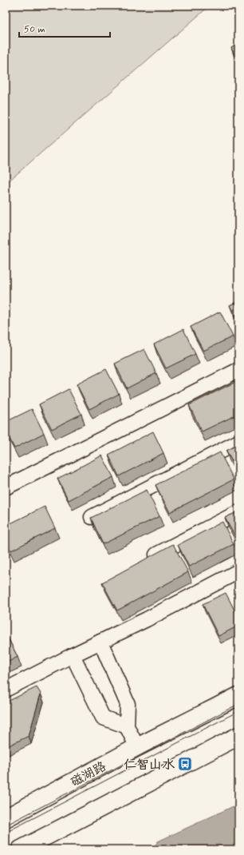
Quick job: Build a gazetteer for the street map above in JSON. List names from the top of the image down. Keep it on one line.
{"streets":{"main road":["磁湖路"]},"places":{"bus stop":["仁智山水"]},"scale_bar":"50 m"}
